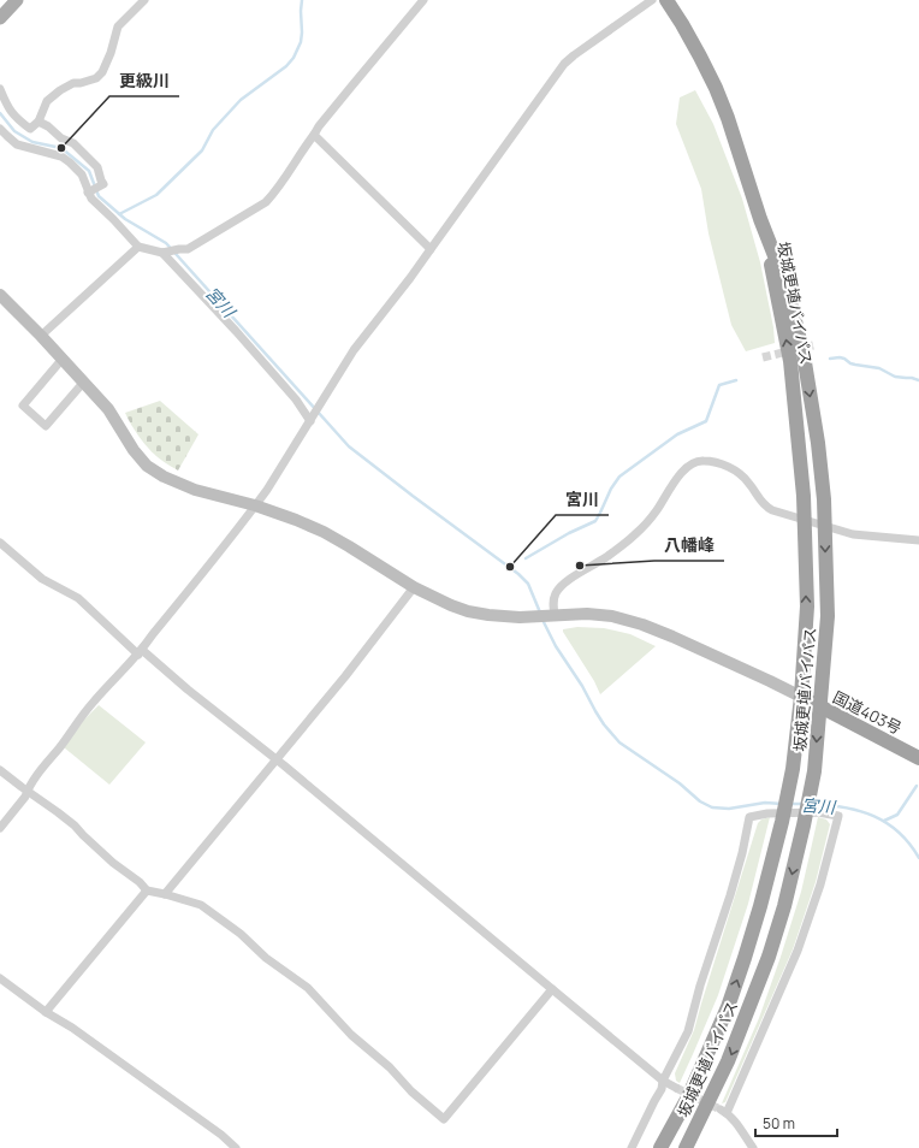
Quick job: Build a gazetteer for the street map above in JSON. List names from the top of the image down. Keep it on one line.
{"streets":{"highway":["坂城更埴バイパス","国道403号"]},"crossings":[["坂城更埴バイパス","国道403号"]],"water":["宮川"],"places":["更級川","八幡峰","宮川"],"scale_bar":"50 m"}
